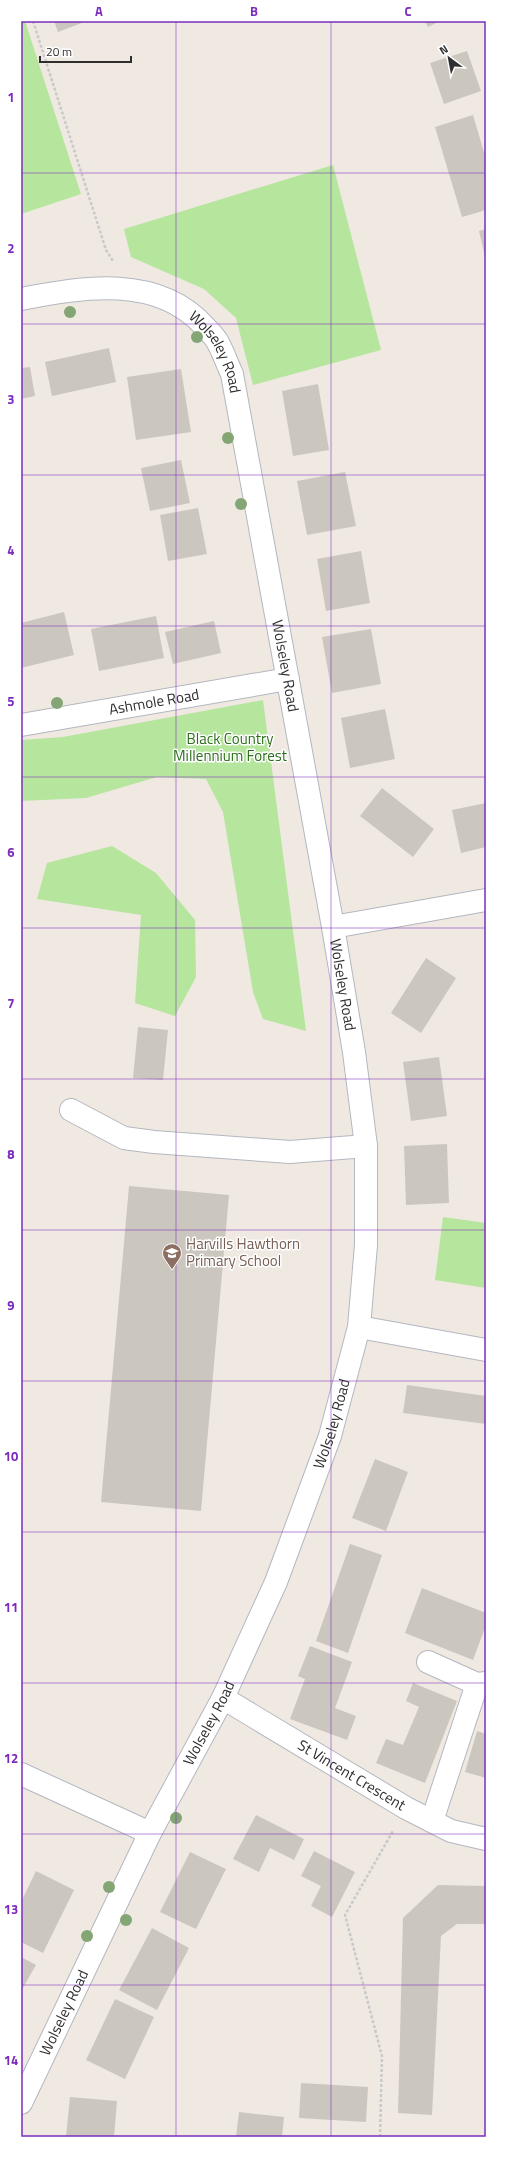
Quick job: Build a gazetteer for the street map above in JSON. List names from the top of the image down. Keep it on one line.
{"streets":{"street":["Wolseley Road","Ashmole Road","St Vincent Crescent"]},"crossings":[["Wolseley Road","Ashmole Road"],["Wolseley Road","St Vincent Crescent"]],"parks":["Black Country Millennium Forest"],"places":{"school or university":["Harvills Hawthorn Primary School"]},"scale_bar":"20 m","north":"top left","grid":{"columns":["A","B","C"],"rows":["1","2","3","4","5","6","7","8","9","10","11","12","13","14"]}}
